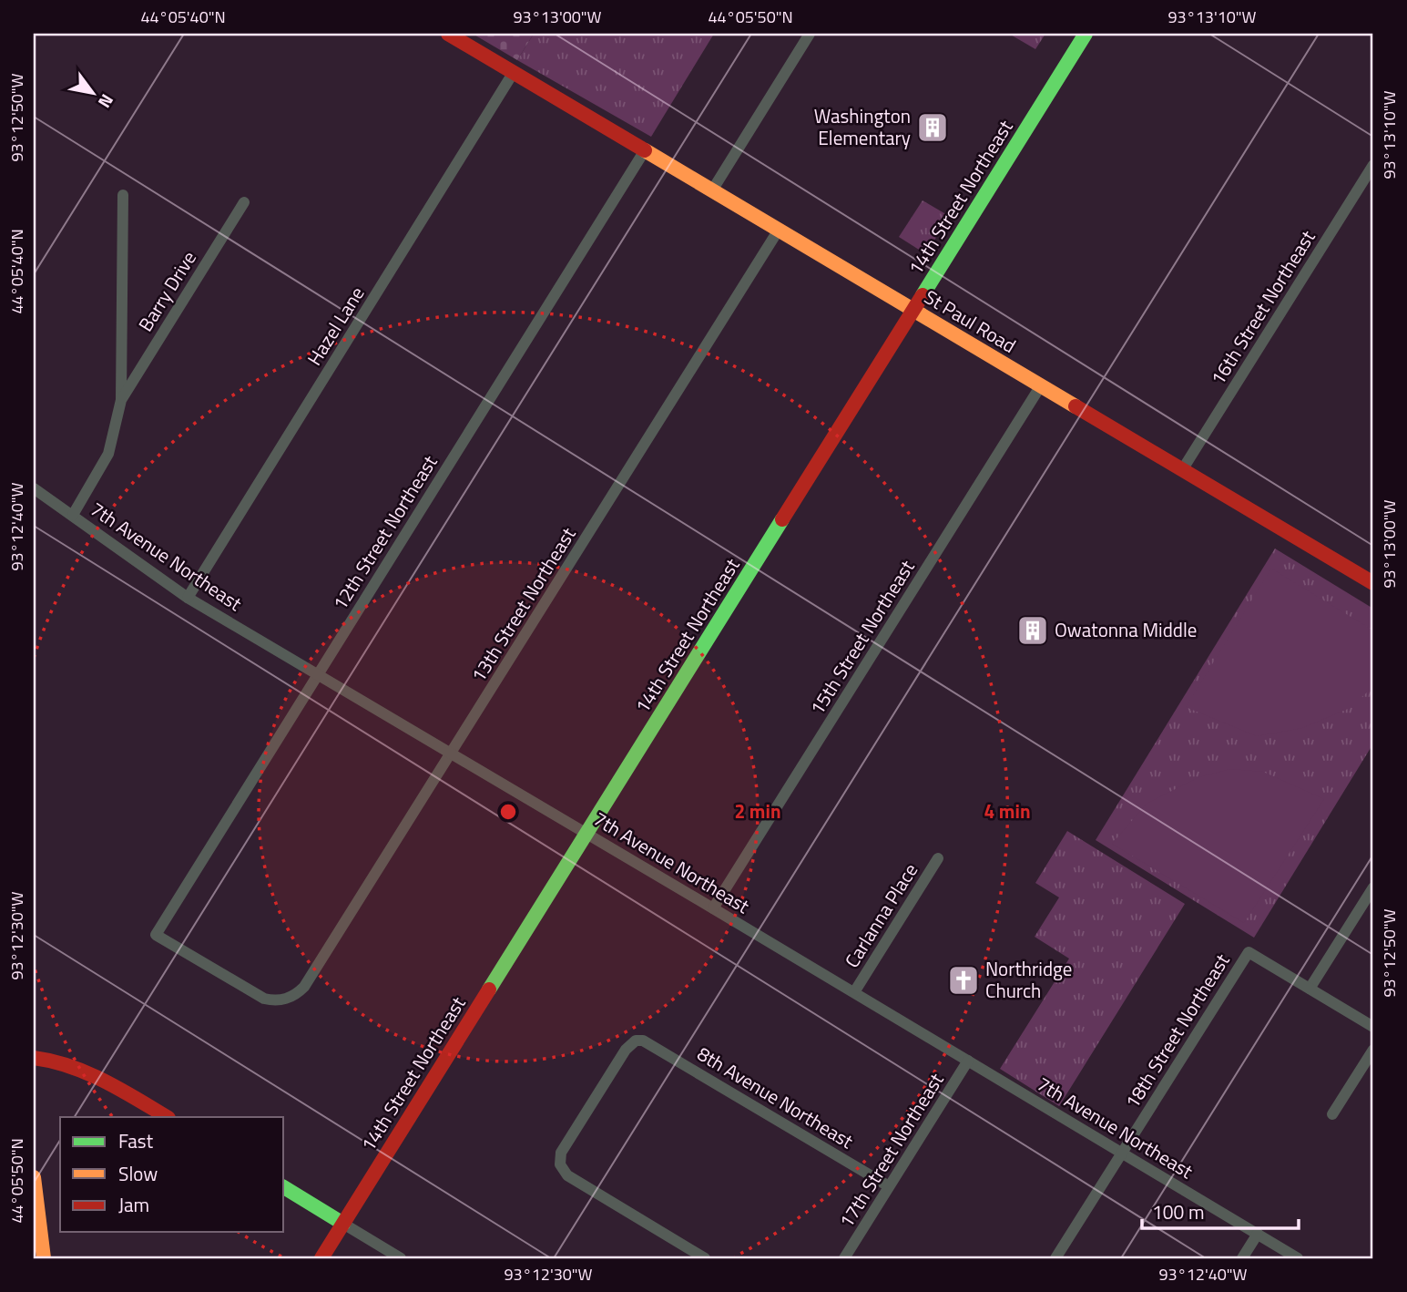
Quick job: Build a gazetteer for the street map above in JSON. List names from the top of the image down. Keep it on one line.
{"streets":{"street":["14th Street Northeast","Barry Drive","16th Street Northeast","St Paul Road","Hazel Lane","12th Street Northeast","7th Avenue Northeast","13th Street Northeast","15th Street Northeast","Carlanna Place","18th Street Northeast","8th Avenue Northeast","17th Street Northeast"]},"crossings":[["14th Street Northeast","St Paul Road"],["14th Street Northeast","7th Avenue Northeast"],["Barry Drive","7th Avenue Northeast"],["16th Street Northeast","St Paul Road"],["St Paul Road","Hazel Lane"],["St Paul Road","12th Street Northeast"],["St Paul Road","13th Street Northeast"],["St Paul Road","15th Street Northeast"],["Hazel Lane","7th Avenue Northeast"],["12th Street Northeast","7th Avenue Northeast"],["12th Street Northeast","13th Street Northeast"],["7th Avenue Northeast","13th Street Northeast"],["7th Avenue Northeast","15th Street Northeast"],["7th Avenue Northeast","Carlanna Place"],["7th Avenue Northeast","18th Street Northeast"],["7th Avenue Northeast","17th Street Northeast"],["8th Avenue Northeast","17th Street Northeast"]],"places":{"building":["Washington Elementary","Owatonna Middle"],"church":["Northridge Church"]},"legend":["Fast","Slow","Jam"],"scale_bar":"100 m","north":"bottom right","coordinates":["44°05'40\"N","93°13'00\"W","44°05'50\"N","93°13'10\"W","93°12'50\"W","93°12'40\"W","93°12'30\"W"],"rings":["2 min","4 min"]}
